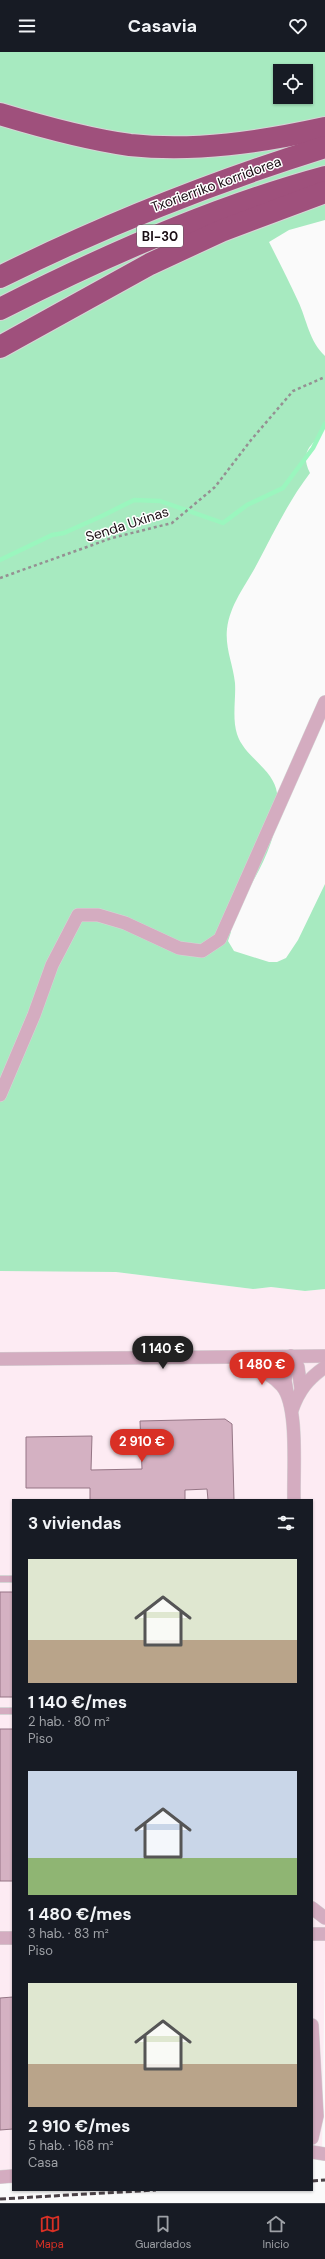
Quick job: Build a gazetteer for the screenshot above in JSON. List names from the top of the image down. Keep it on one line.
{"streets":{"highway":["Txorierriko korridorea","BI-30"],"path":["Senda Uxinas"]},"page":{"header":"Casavia","price":["1 140 €","1 480 €","2 910 €"],"heading":"3 viviendas","list":[{"name":"1 140 €/mes","note":"2 hab. · 80 m² · Piso"},{"name":"1 480 €/mes","note":"3 hab. · 83 m² · Piso"},{"name":"2 910 €/mes","note":"5 hab. · 168 m² · Casa"}],"tabs":["Mapa","Guardados","Inicio"]}}
